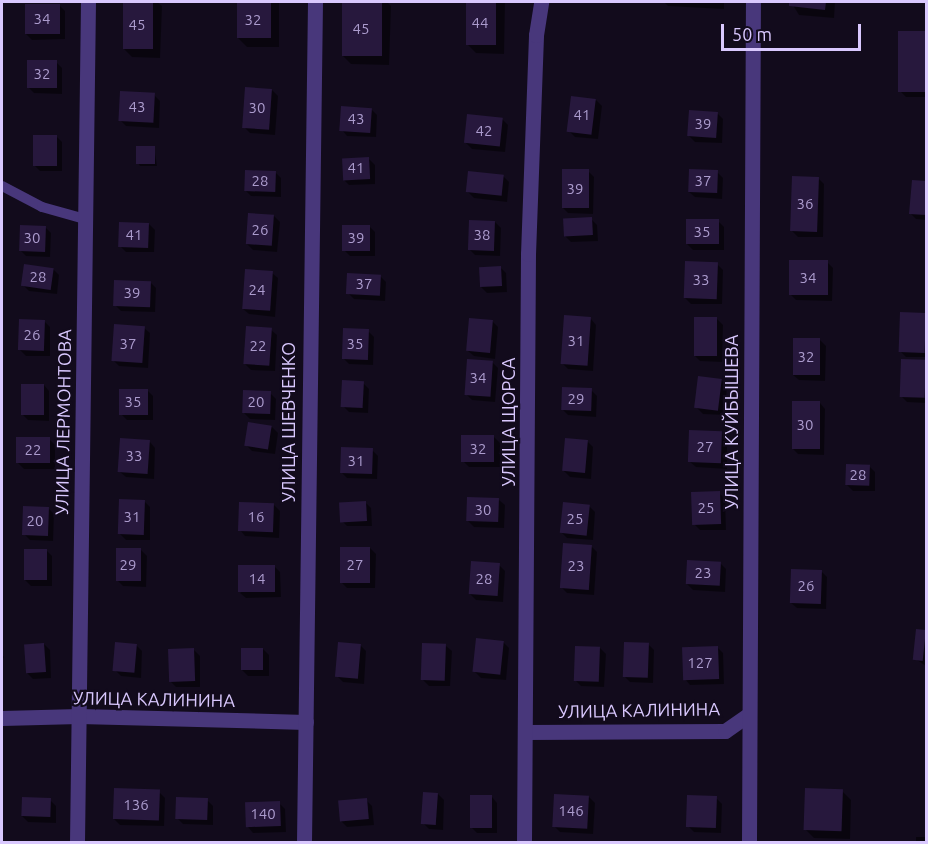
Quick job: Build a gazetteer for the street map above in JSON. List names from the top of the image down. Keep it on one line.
{"streets":{"street":["УЛИЦА ЛЕРМОНТОВА","УЛИЦА ШЕВЧЕНКО","УЛИЦА ЩОРСА","УЛИЦА КУЙБЫШЕВА","УЛИЦА КАЛИНИНА"]},"crossings":[["УЛИЦА ЛЕРМОНТОВА","УЛИЦА КАЛИНИНА"],["УЛИЦА ШЕВЧЕНКО","УЛИЦА КАЛИНИНА"],["УЛИЦА ЩОРСА","УЛИЦА КАЛИНИНА"],["УЛИЦА КУЙБЫШЕВА","УЛИЦА КАЛИНИНА"]],"house_numbers":["34","32","44","45","45","32","43","30","41","43","39","42","41","28","37","39","36","26","35","41","38","30","39","28","34","33","37","24","39","26","31","37","35","22","32","34","29","35","20","30","27","32","22","33","31","28","25","30","31","16","25","20","29","27","23","23","14","28","26","127","136","146","140"],"scale_bar":"50 m"}
